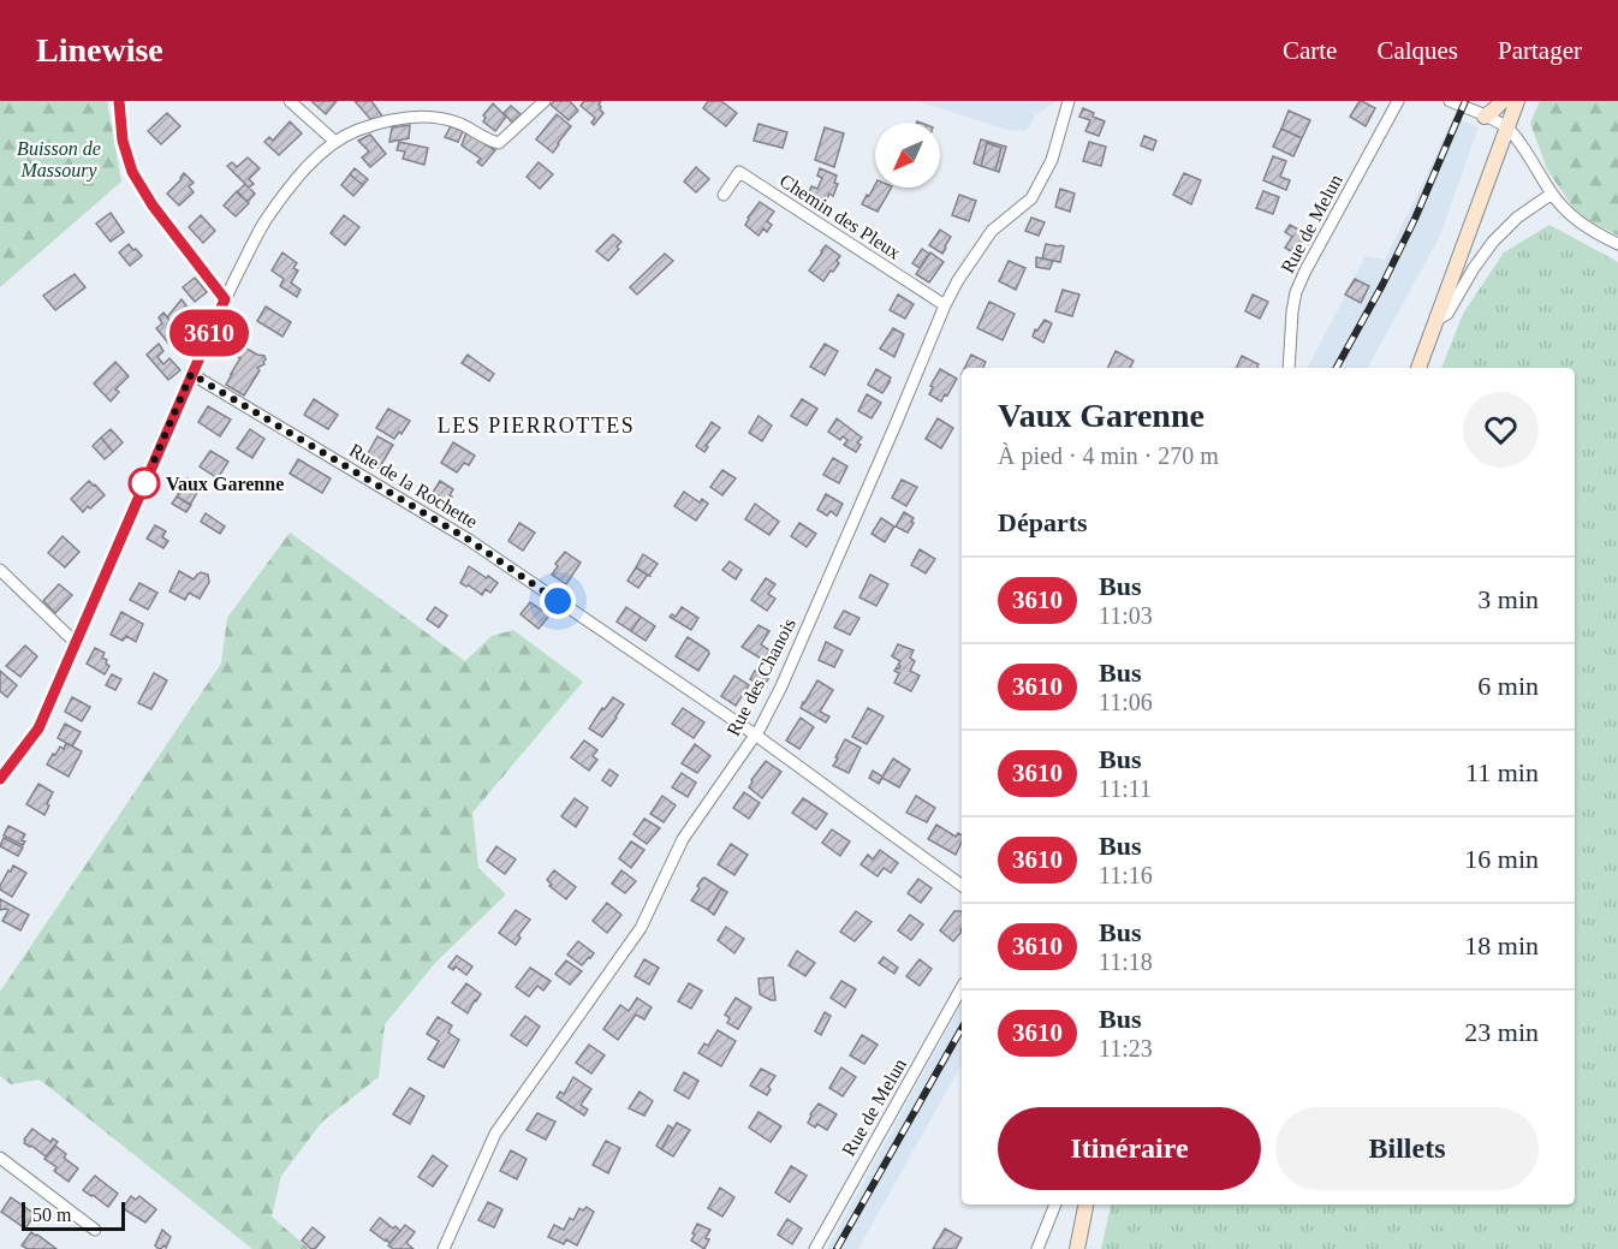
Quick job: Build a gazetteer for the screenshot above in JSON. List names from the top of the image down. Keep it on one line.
{"streets":{"street":["Chemin des Pleux","Rue de Melun","Rue de la Rochette","Rue des Chanois"]},"crossings":[["Chemin des Pleux","Rue des Chanois"],["Rue de la Rochette","Rue des Chanois"]],"districts":["LES PIERROTTES"],"parks":["Buisson de Massoury"],"places":["Vaux Garenne"],"lines":["bus line 3610"],"scale_bar":"50 m","north":"bottom left","page":{"header":"Linewise","nav":["Carte","Calques","Partager"],"on_map":"3610","heading":[["Vaux Garenne","À pied · 4 min · 270 m"],"Départs"],"list":[{"mark":"3610","name":"Bus","note":"11:03","value":"3 min"},{"mark":"3610","name":"Bus","note":"11:06","value":"6 min"},{"mark":"3610","name":"Bus","note":"11:11","value":"11 min"},{"mark":"3610","name":"Bus","note":"11:16","value":"16 min"},{"mark":"3610","name":"Bus","note":"11:18","value":"18 min"},{"mark":"3610","name":"Bus","note":"11:23","value":"23 min"}],"buttons":["Itinéraire","Billets"],"scale":"50 m"}}
